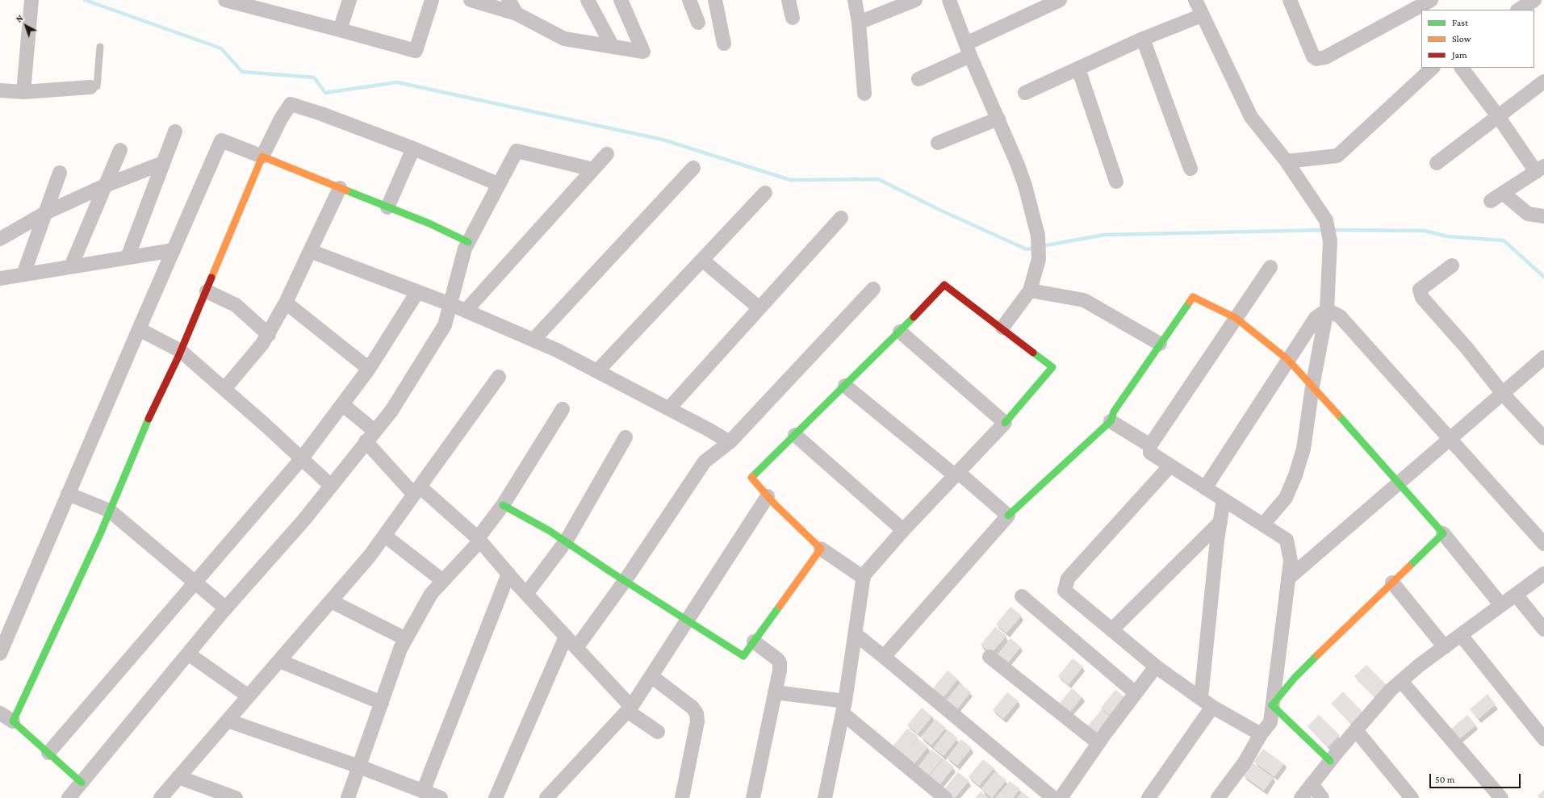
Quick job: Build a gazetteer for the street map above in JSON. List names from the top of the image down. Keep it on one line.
{"legend":["Fast","Slow","Jam"],"scale_bar":"50 m","north":"top left"}
